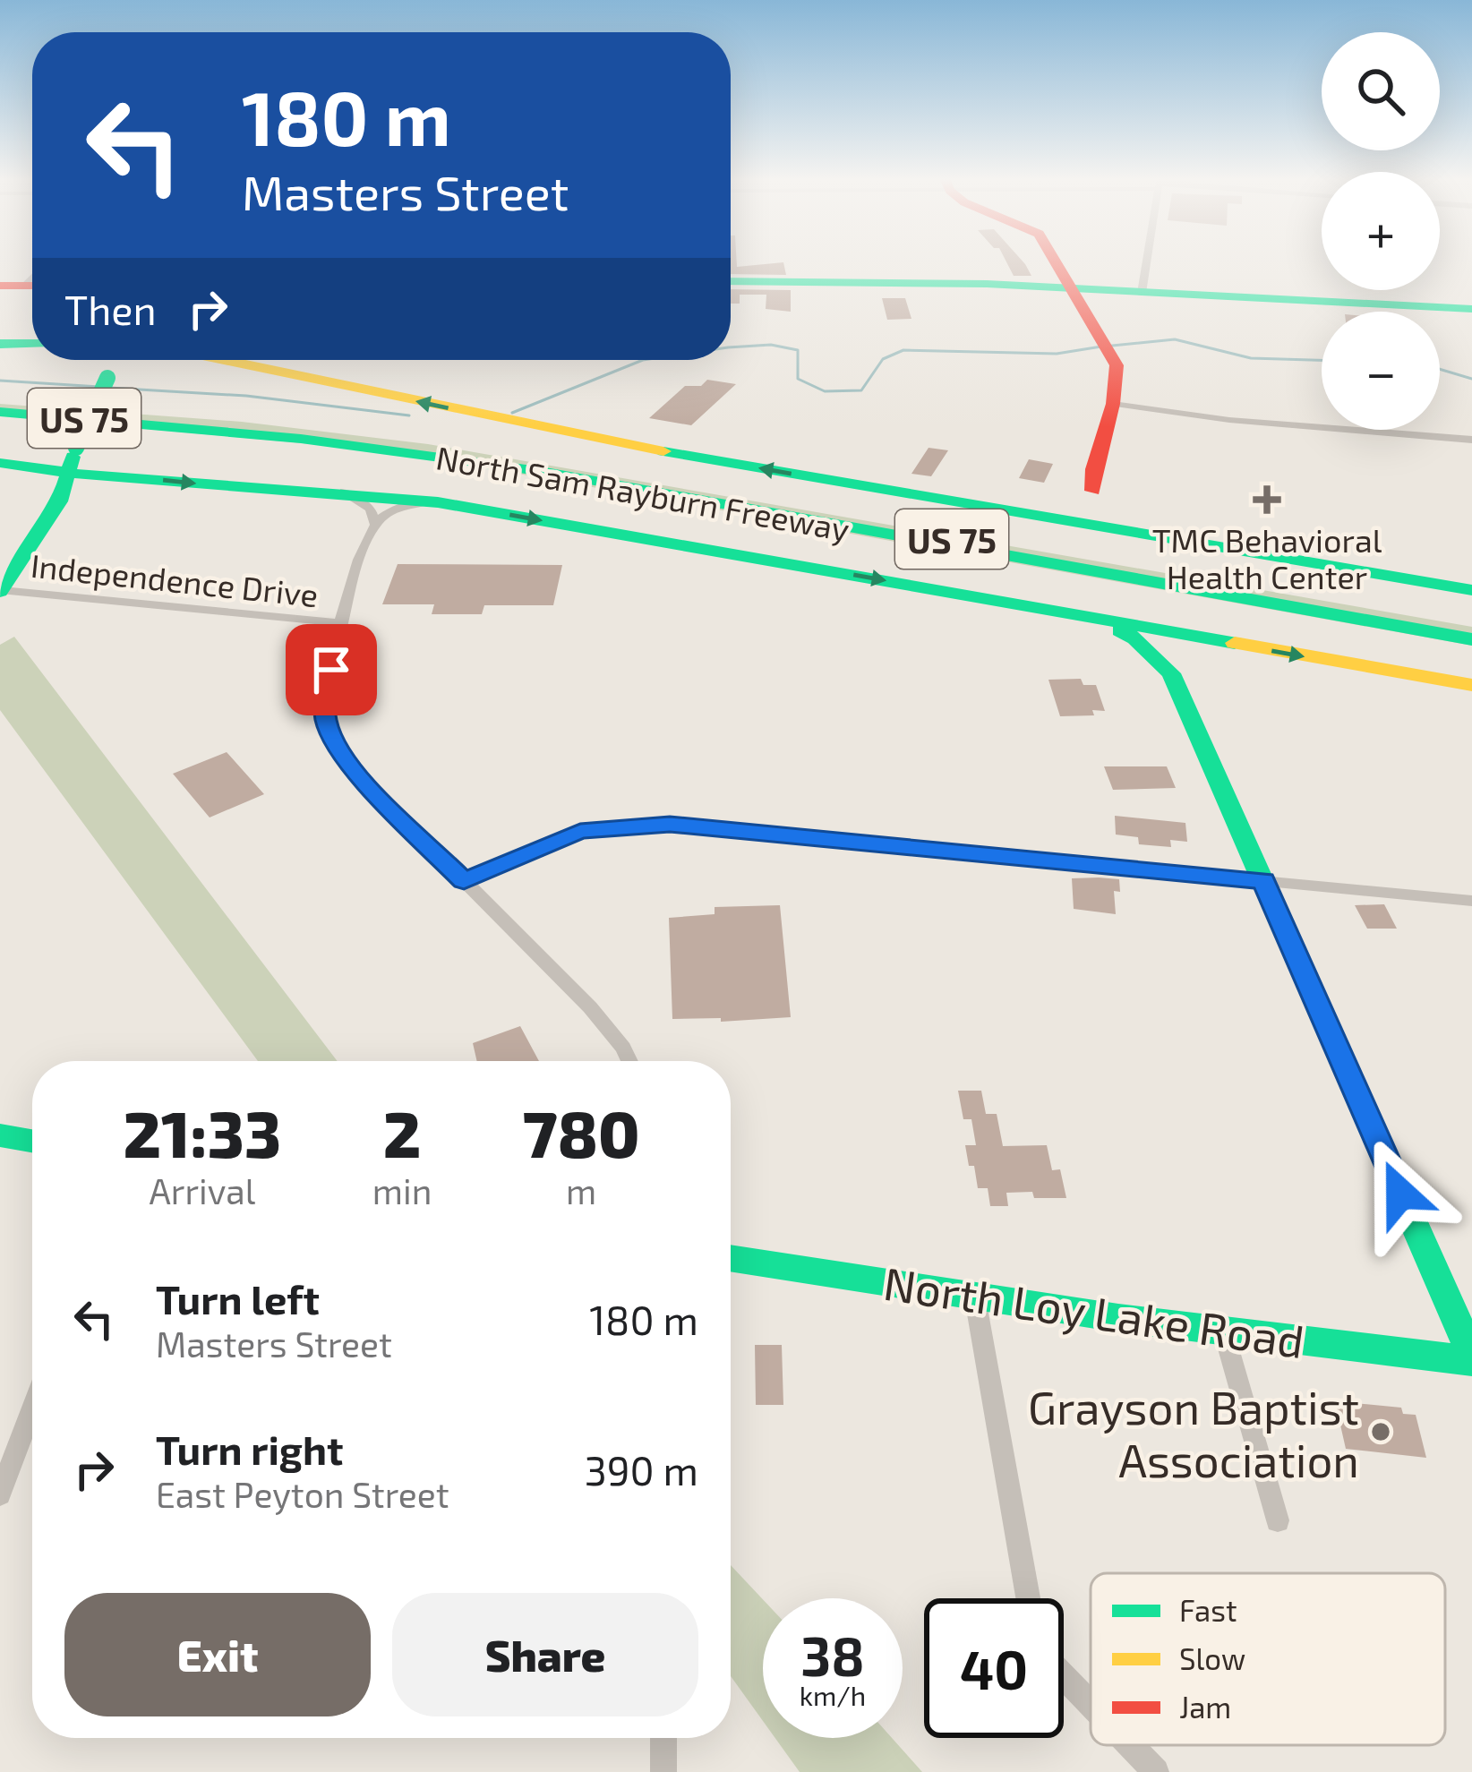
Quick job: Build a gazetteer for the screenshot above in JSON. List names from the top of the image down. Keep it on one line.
{"streets":{"main road":["US 75","North Sam Rayburn Freeway","North Loy Lake Road"],"street":["Independence Drive"]},"places":{"health":["TMC Behavioral Health Center"],"other":["Grayson Baptist Association"]},"legend":["Fast","Slow","Jam"],"page":{"map_buttons":["+","−"],"turn":["180 m","Masters Street"],"then":"Then","eta":["21:33","Arrival","2","min","780","m"],"list":[{"name":"Turn left","note":"Masters Street","value":"180 m"},{"name":"Turn right","note":"East Peyton Street","value":"390 m"}],"buttons":["Exit","Share"],"speed":"38 km/h","limit":"40"}}
